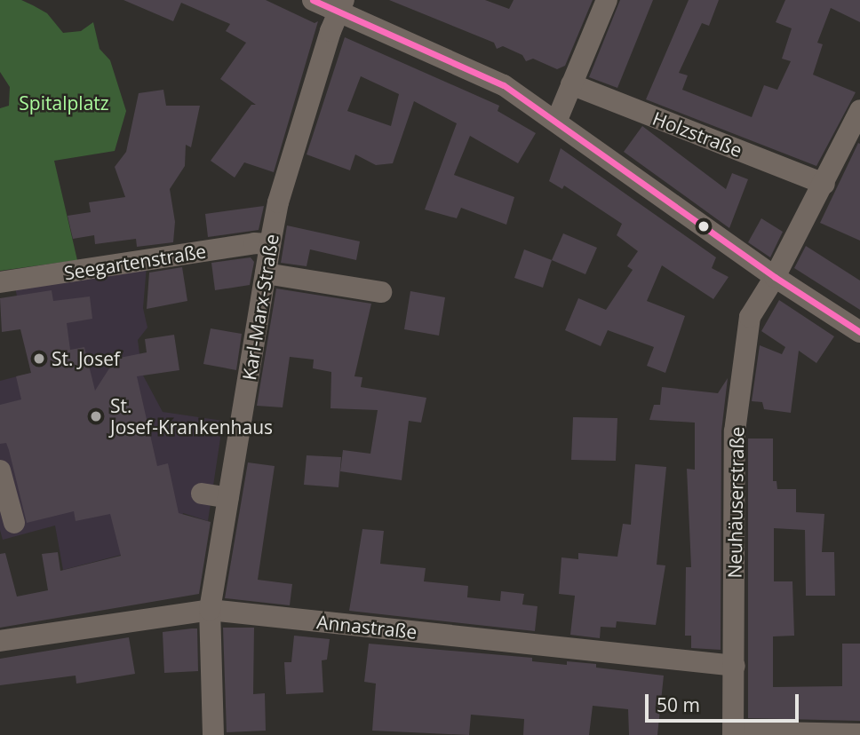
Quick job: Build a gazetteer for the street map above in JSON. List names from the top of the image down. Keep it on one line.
{"streets":{"street":["Holzstraße","Seegartenstraße","Karl-Marx-Straße","Neuhäuserstraße","Annastraße"]},"crossings":[["Seegartenstraße","Karl-Marx-Straße"],["Karl-Marx-Straße","Annastraße"],["Neuhäuserstraße","Annastraße"]],"parks":["Spitalplatz"],"places":["St. Josef","St. Josef-Krankenhaus"],"scale_bar":"50 m"}
